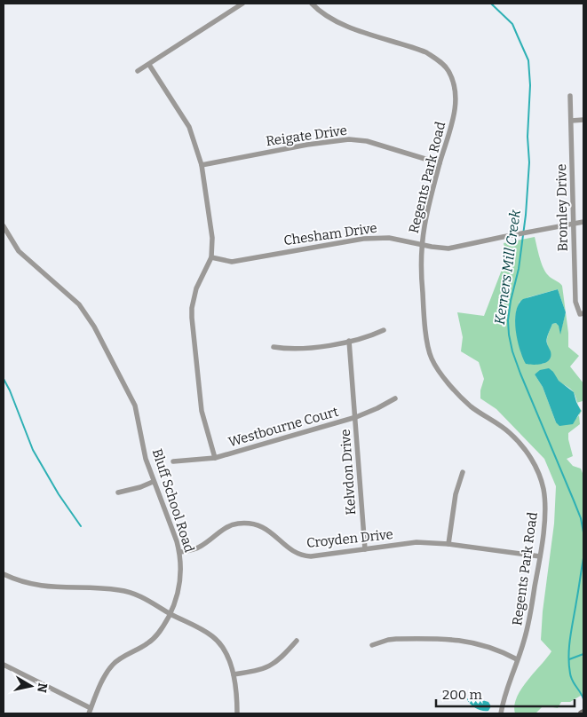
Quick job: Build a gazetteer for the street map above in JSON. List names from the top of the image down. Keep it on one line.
{"streets":{"street":["Reigate Drive","Regents Park Road","Bromley Drive","Chesham Drive","Westbourne Court","Kelvdon Drive","Bluff School Road","Croyden Drive"]},"crossings":[["Reigate Drive","Regents Park Road"],["Regents Park Road","Chesham Drive"],["Regents Park Road","Croyden Drive"],["Bromley Drive","Chesham Drive"],["Westbourne Court","Kelvdon Drive"],["Kelvdon Drive","Croyden Drive"],["Bluff School Road","Croyden Drive"]],"water":["Kerners Mill Creek"],"scale_bar":"200 m","north":"right"}
